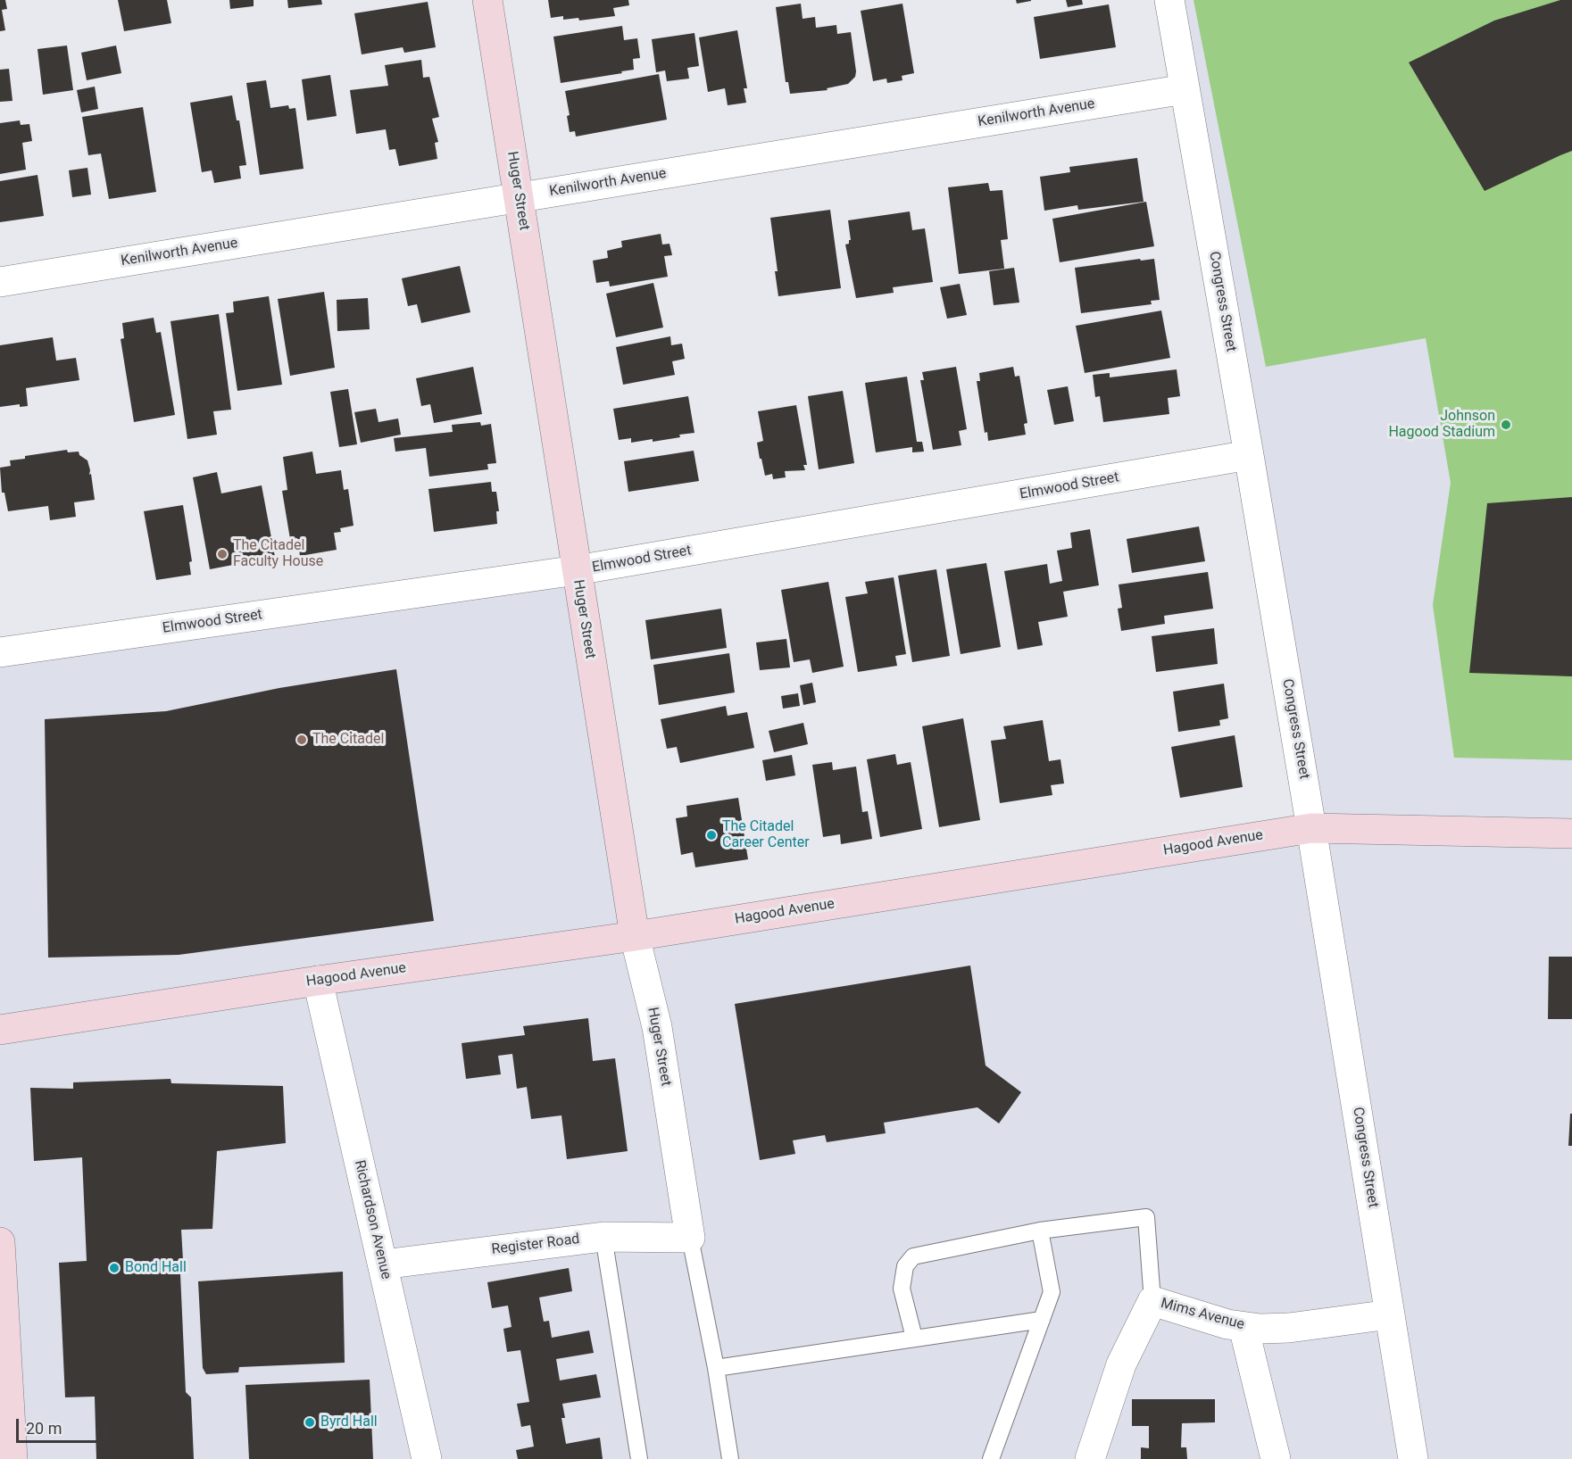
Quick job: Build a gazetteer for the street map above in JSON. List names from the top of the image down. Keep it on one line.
{"streets":{"street":["Kenilworth Avenue","Huger Street","Congress Street","Elmwood Street","Hagood Avenue","Richardson Avenue","Register Road","Mims Avenue"]},"crossings":[["Kenilworth Avenue","Huger Street"],["Kenilworth Avenue","Congress Street"],["Huger Street","Elmwood Street"],["Huger Street","Hagood Avenue"],["Huger Street","Register Road"],["Congress Street","Elmwood Street"],["Congress Street","Hagood Avenue"],["Congress Street","Mims Avenue"],["Hagood Avenue","Richardson Avenue"],["Richardson Avenue","Register Road"]],"places":["Johnson Hagood Stadium","The Citadel Faculty House","The Citadel","The Citadel Career Center","Bond Hall","Byrd Hall"],"scale_bar":"20 m"}
